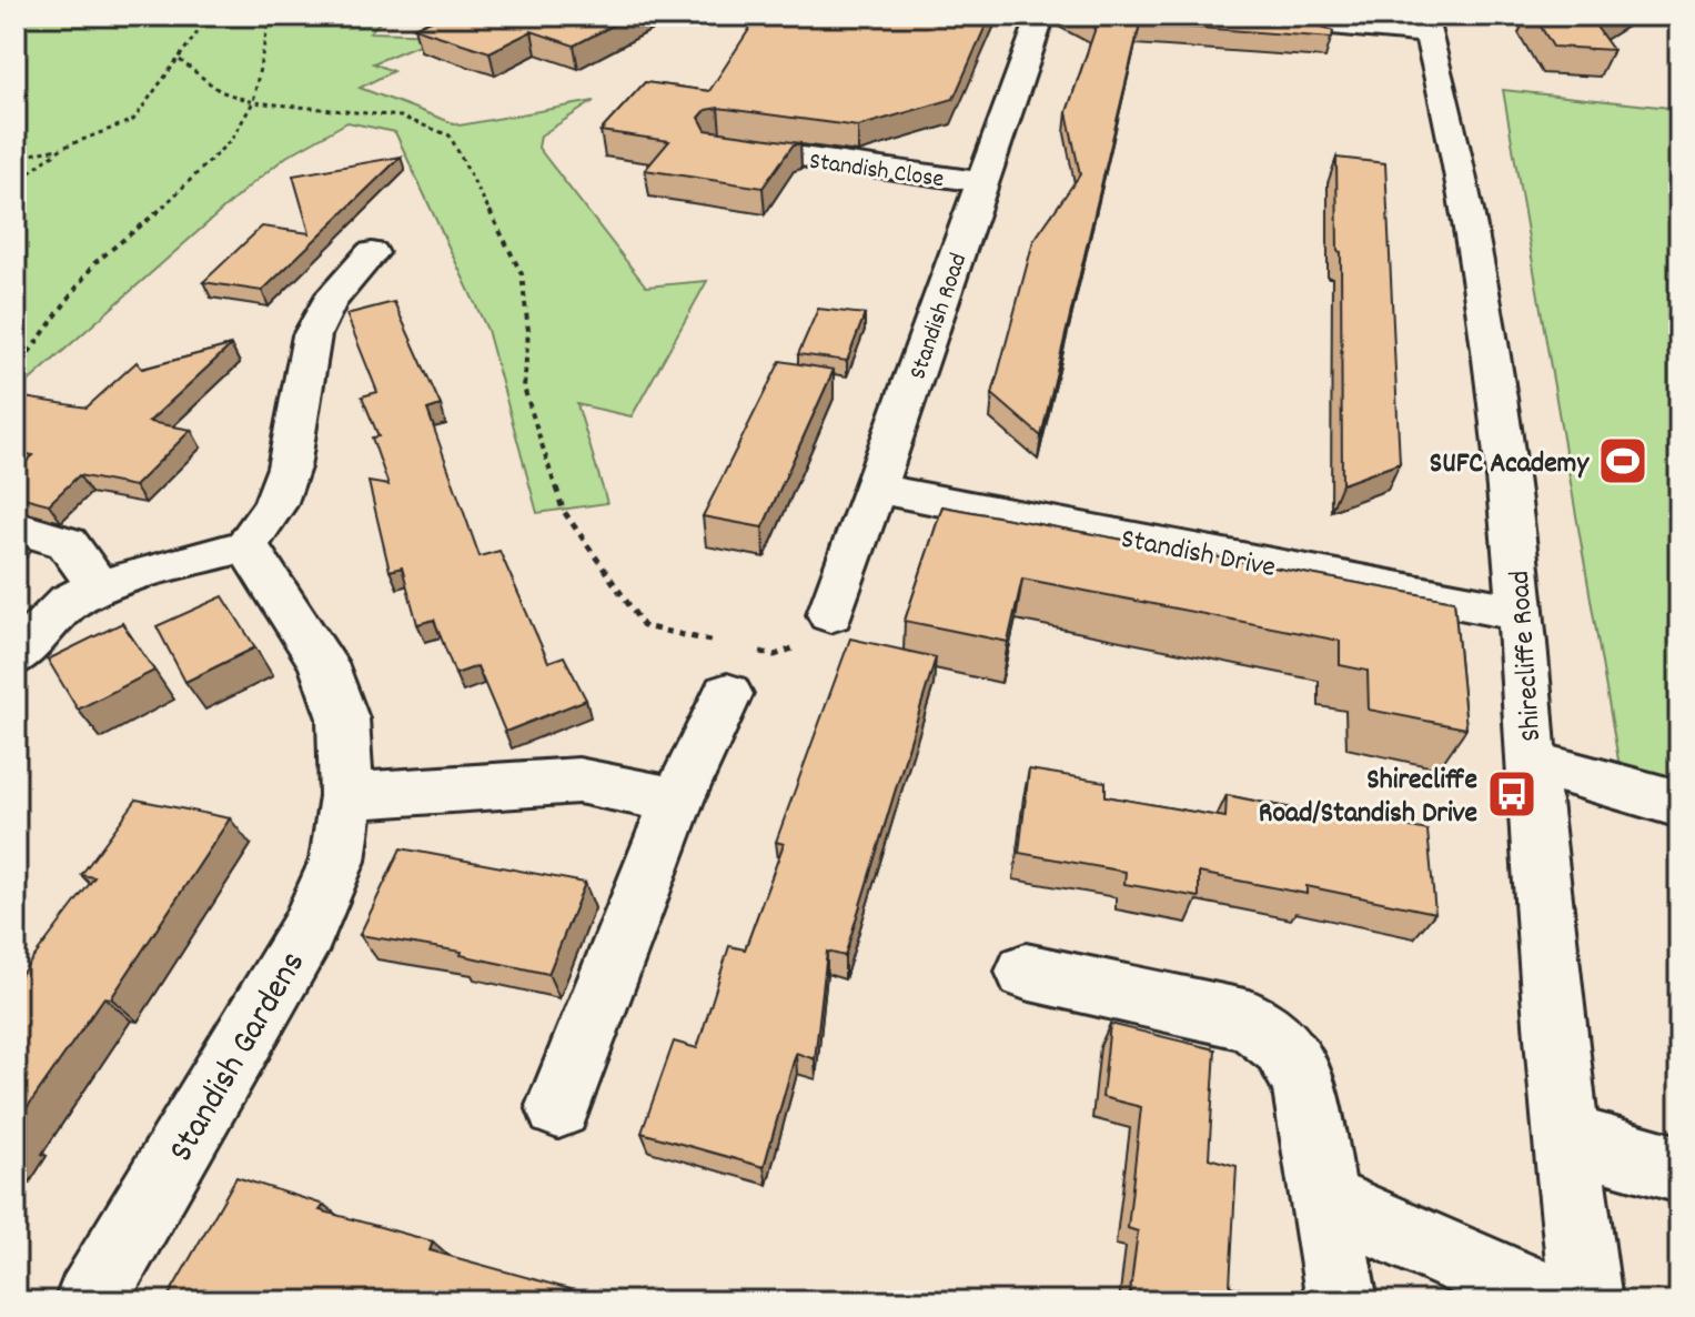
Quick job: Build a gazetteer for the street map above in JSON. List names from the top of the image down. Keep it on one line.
{"streets":{"street":["Standish Close","Standish Road","Standish Drive","Shirecliffe Road","Standish Gardens"]},"crossings":[["Standish Close","Standish Road"],["Standish Road","Standish Drive"],["Standish Drive","Shirecliffe Road"]],"places":{"sports":["SUFC Academy"],"bus stop":["Shirecliffe Road/Standish Drive"]}}
